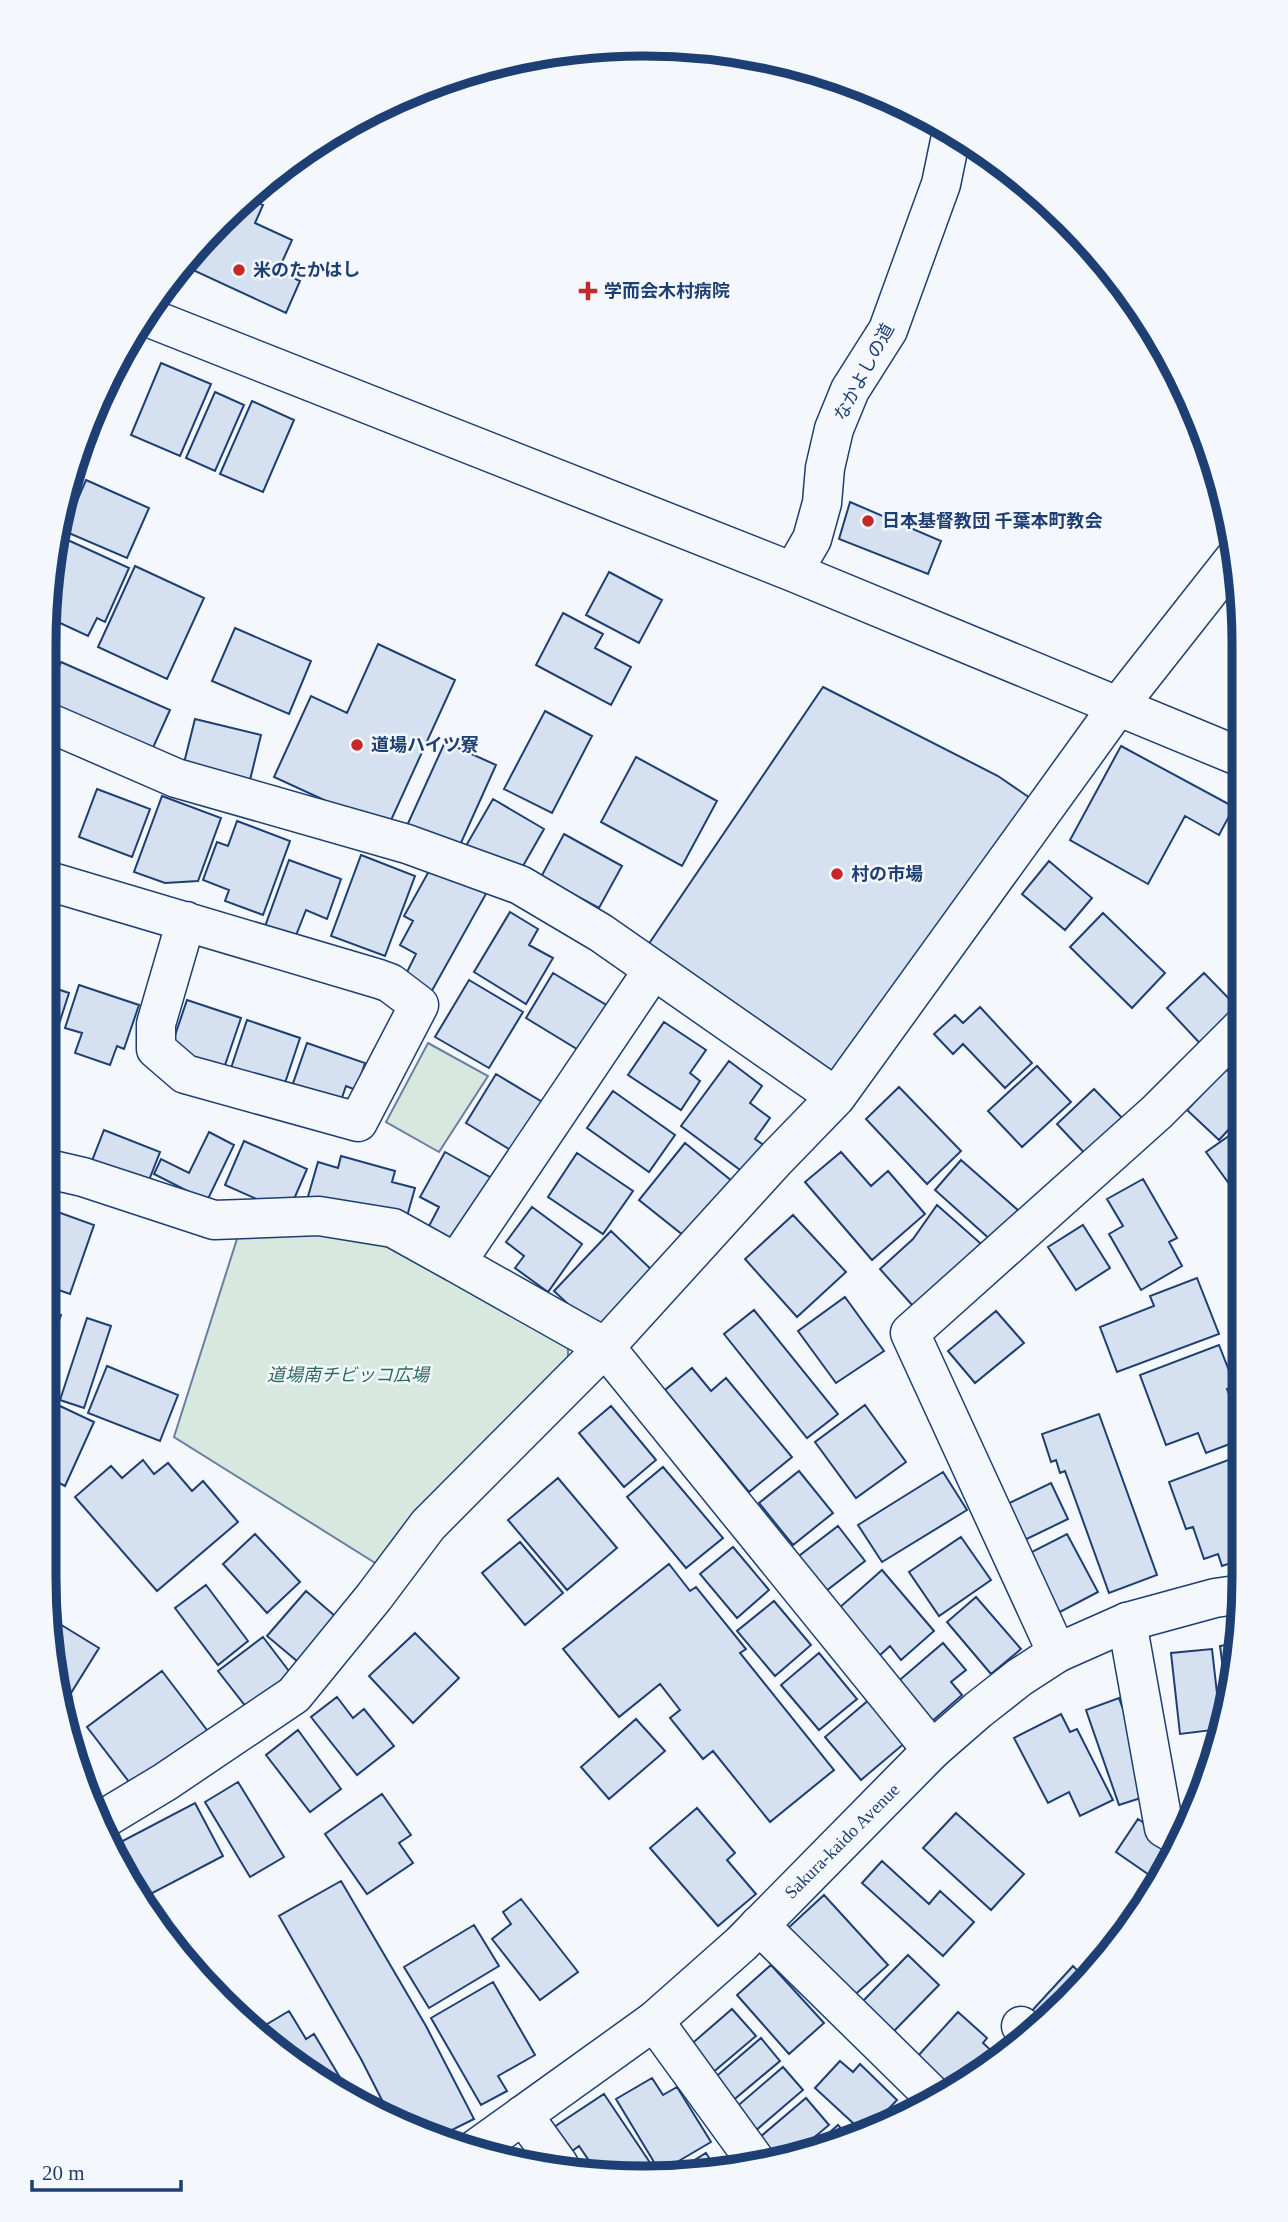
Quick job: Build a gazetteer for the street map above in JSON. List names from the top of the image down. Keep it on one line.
{"streets":{"main road":["なかよしの道","Sakura-kaido Avenue"]},"parks":["道場南チビッコ広場"],"places":{"other":["米のたかはし","日本基督教団 千葉本町教会","道場ハイツ寮","村の市場"],"health":["学而会木村病院"]},"scale_bar":"20 m"}
